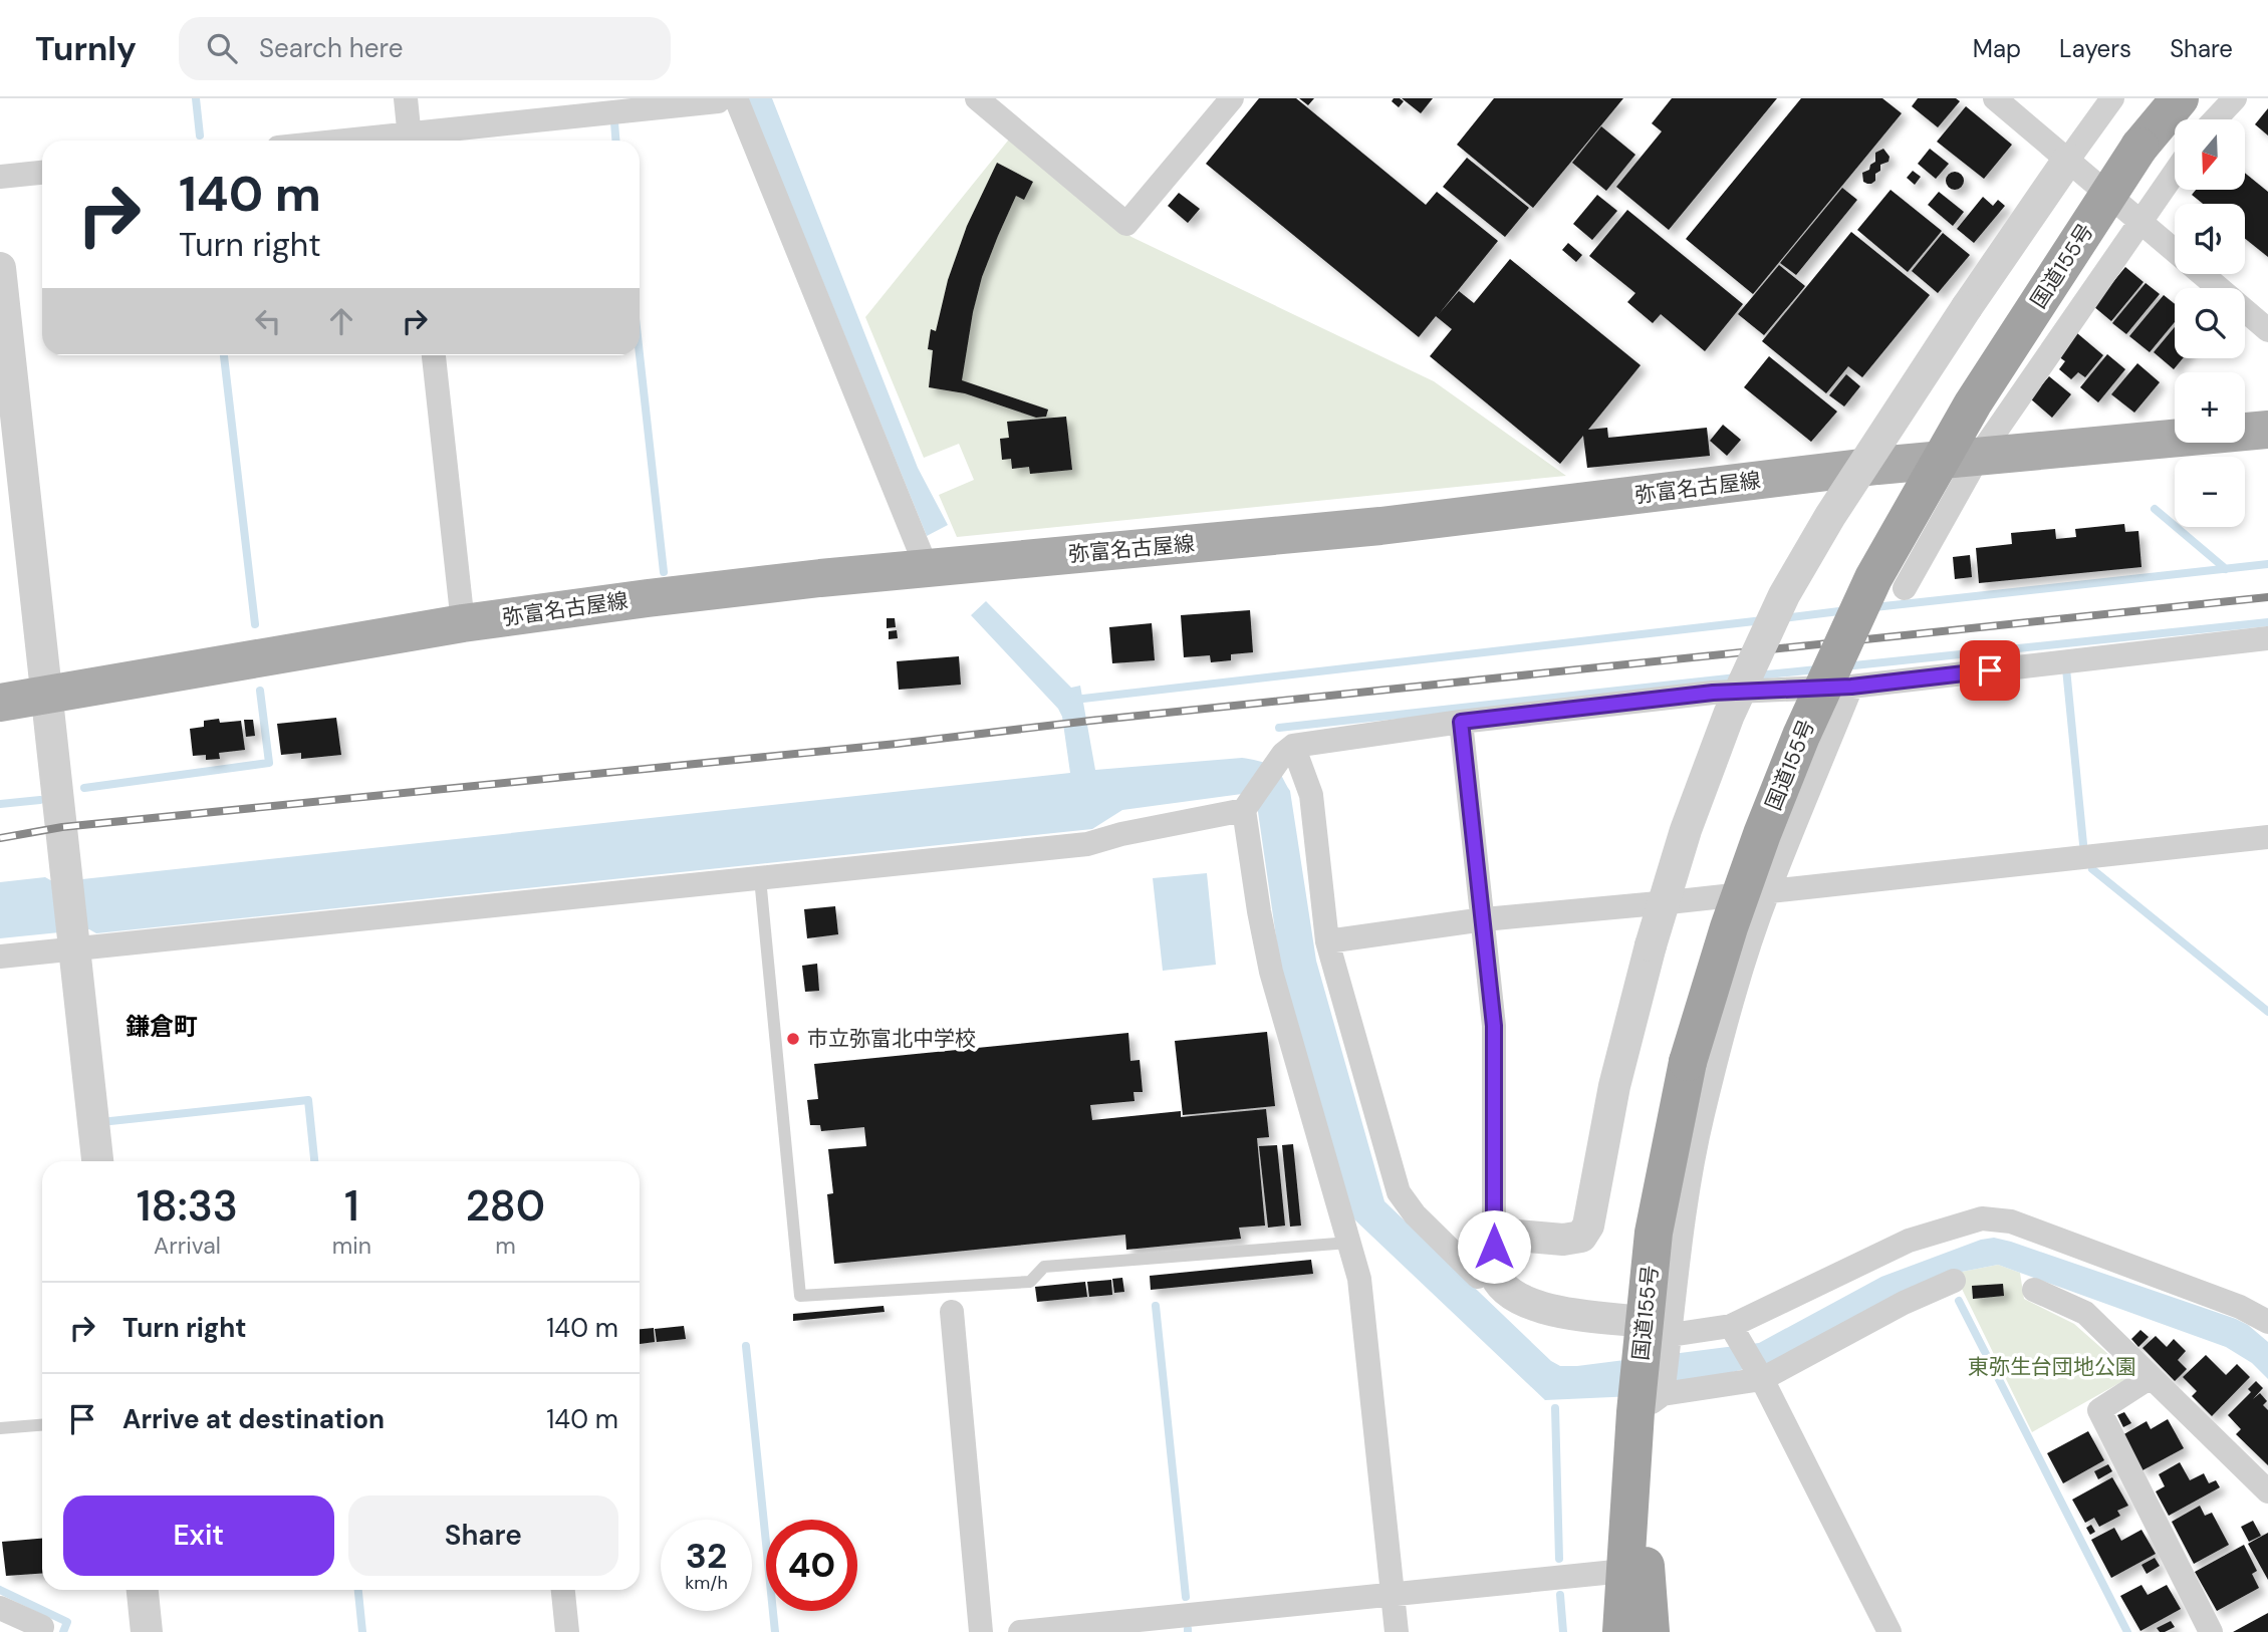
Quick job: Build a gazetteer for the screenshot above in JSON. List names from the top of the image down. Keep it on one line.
{"streets":{"highway":["国道155号"],"main road":["弥富名古屋線"]},"districts":["鎌倉町"],"parks":["東弥生台団地公園"],"places":["市立弥富北中学校"],"north":"bottom","page":{"header":"Turnly","search":"Search here","nav":["Map","Layers","Share"],"map_buttons":["+","−"],"turn":["140 m","Turn right"],"eta":["18:33","Arrival","1","min","280","m"],"list":[{"name":"Turn right","value":"140 m"},{"name":"Arrive at destination","value":"140 m"}],"buttons":["Exit","Share"],"speed":"32 km/h","limit":"40"}}
